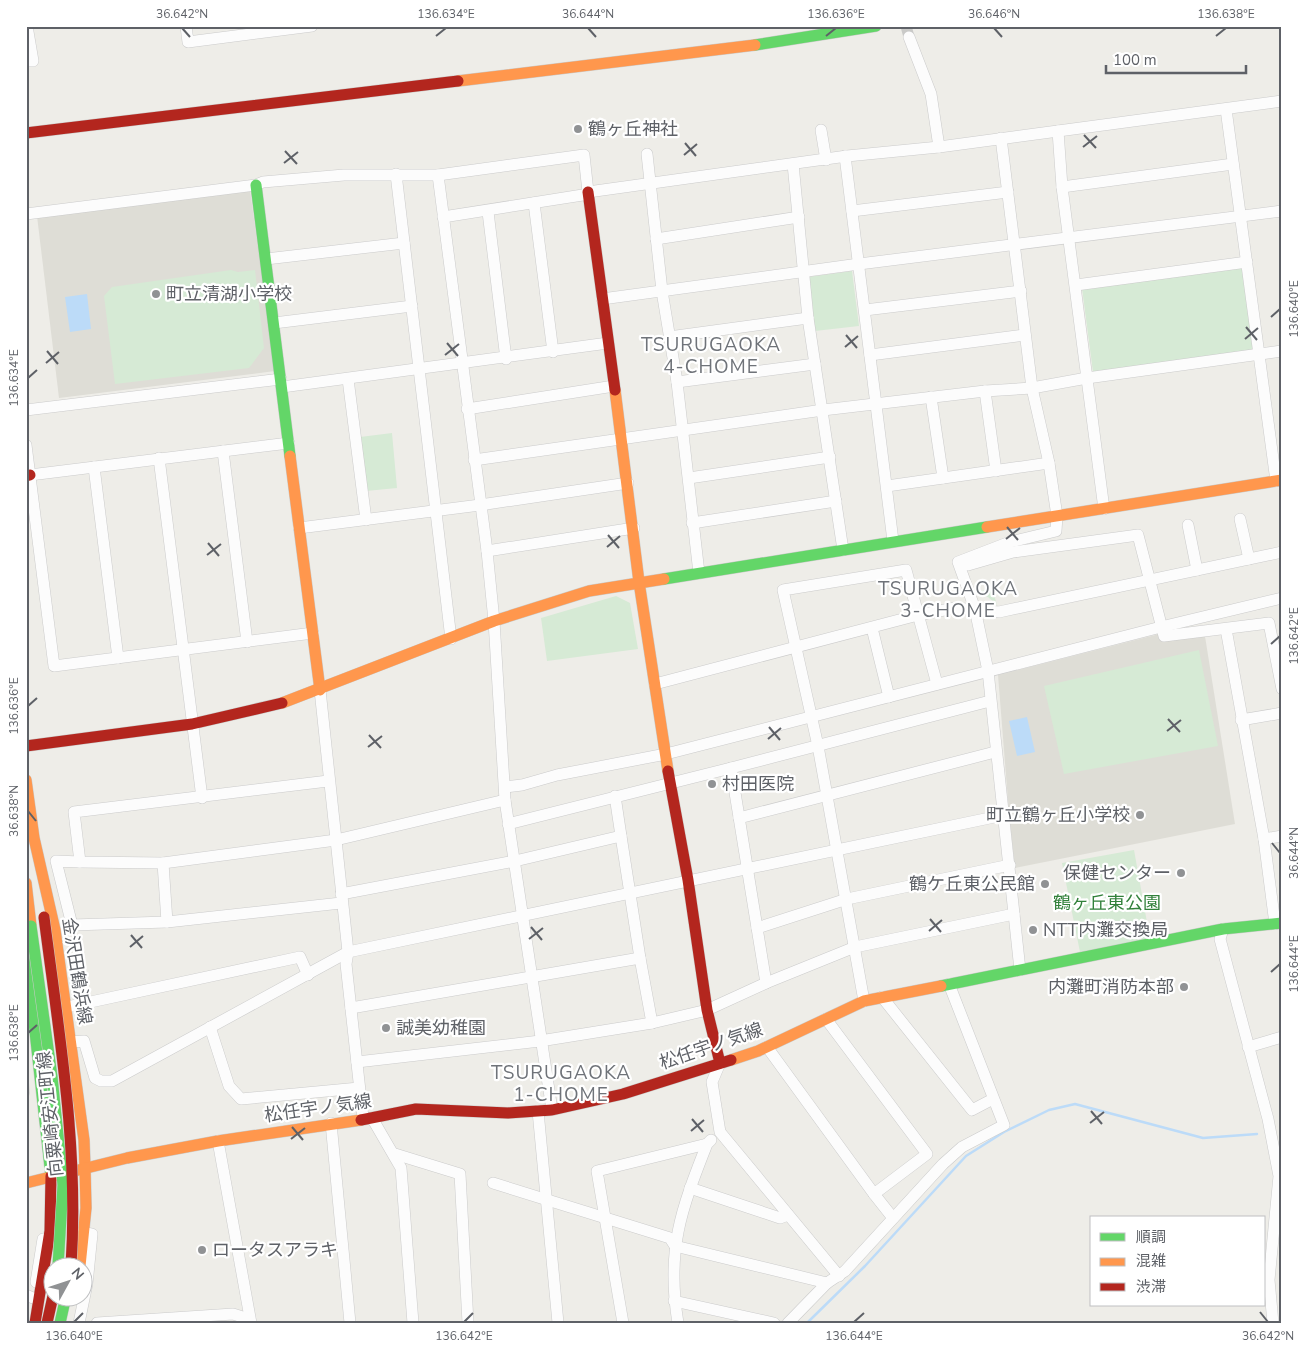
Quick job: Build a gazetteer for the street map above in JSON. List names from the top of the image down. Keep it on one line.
{"streets":{"main road":["金沢田鶴浜線","松任宇ノ気線","向粟崎安江町線"]},"crossings":[["金沢田鶴浜線","松任宇ノ気線"],["金沢田鶴浜線","向粟崎安江町線"]],"districts":["TSURUGAOKA 4-CHOME","TSURUGAOKA 3-CHOME","TSURUGAOKA 1-CHOME"],"parks":["鶴ヶ丘東公園"],"places":["鶴ヶ丘神社","町立清湖小学校","村田医院","町立鶴ヶ丘小学校","保健センター","鶴ケ丘東公民館","NTT内灘交換局","内灘町消防本部","誠美幼稚園","ロータスアラキ"],"legend":["順調","混雑","渋滞"],"scale_bar":"100 m","north":"top right","coordinates":["36.642°N","136.634°E","36.644°N","136.636°E","36.646°N","136.638°E","136.640°E","136.642°E","36.638°N","136.644°E"]}
